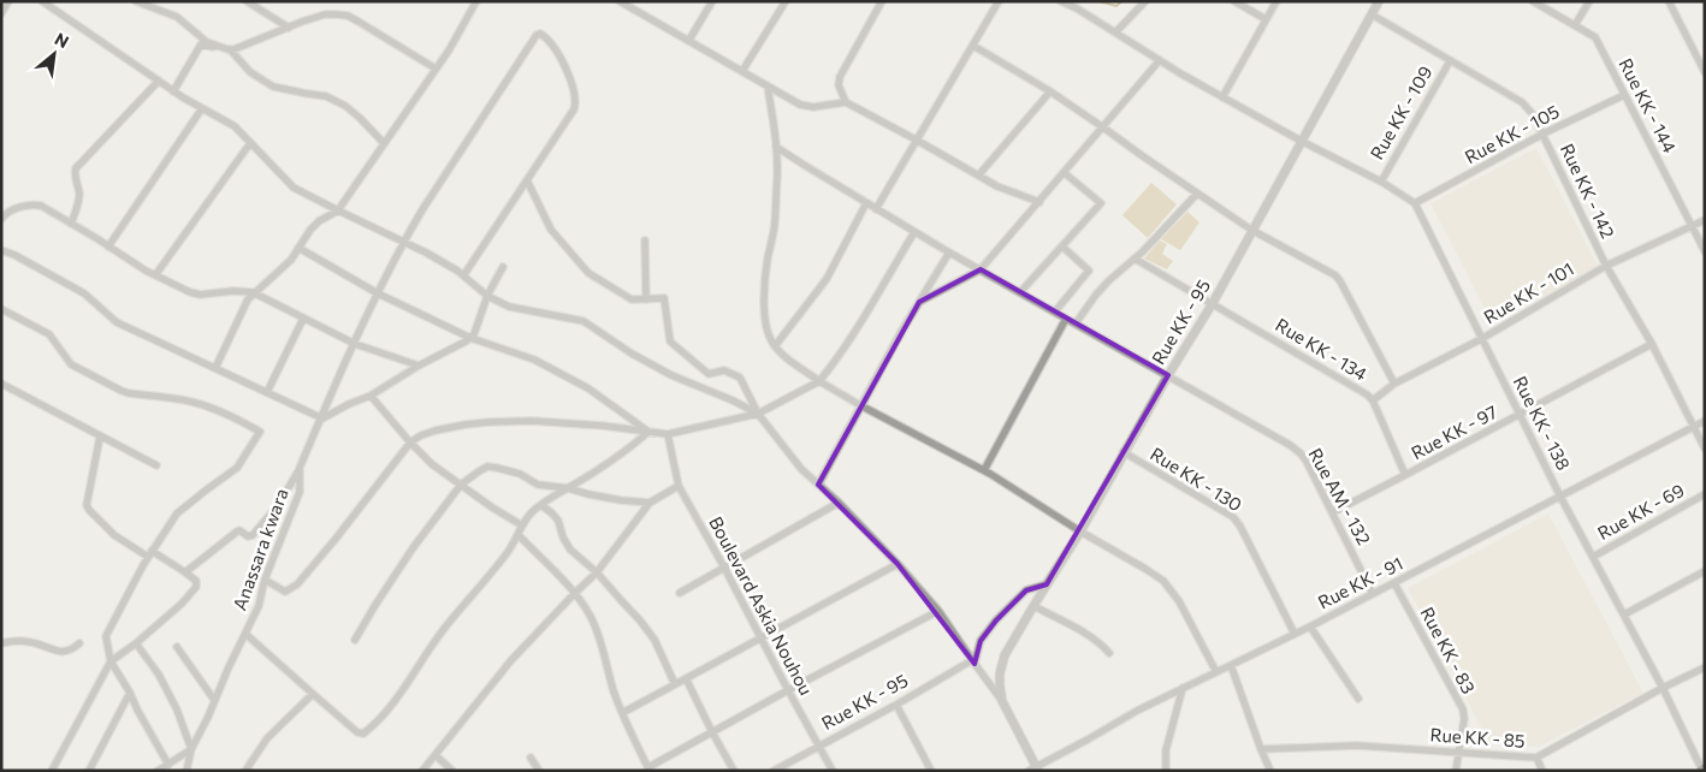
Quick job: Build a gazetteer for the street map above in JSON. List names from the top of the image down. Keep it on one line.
{"streets":{"street":["Rue KK - 144","Rue KK - 109","Rue KK - 105","Rue KK - 142","Rue KK - 101","Rue KK - 95","Rue KK - 134","Rue KK - 138","Rue KK - 97","Rue KK - 130","Rue AM - 132","Rue KK - 69","Anassara kwara","Rue KK - 91","Boulevard Askia Nouhou","Rue KK - 83","Rue KK - 85"]},"crossings":[["Rue KK - 144","Rue KK - 105"],["Rue KK - 144","Rue KK - 101"],["Rue KK - 109","Rue KK - 142"],["Rue KK - 105","Rue KK - 142"],["Rue KK - 105","Rue KK - 138"],["Rue KK - 142","Rue KK - 101"],["Rue KK - 142","Rue KK - 95"],["Rue KK - 142","Rue KK - 97"],["Rue KK - 142","Rue KK - 91"],["Rue KK - 101","Rue KK - 134"],["Rue KK - 101","Rue KK - 138"],["Rue KK - 95","Rue KK - 134"],["Rue KK - 95","Rue KK - 130"],["Rue KK - 95","Rue AM - 132"],["Rue KK - 95","Boulevard Askia Nouhou"],["Rue KK - 134","Rue KK - 97"],["Rue KK - 138","Rue KK - 97"],["Rue KK - 138","Rue KK - 69"],["Rue KK - 138","Rue KK - 91"],["Rue KK - 138","Rue KK - 85"],["Rue KK - 97","Rue AM - 132"],["Rue KK - 130","Rue KK - 91"],["Rue AM - 132","Rue KK - 91"],["Rue KK - 91","Rue KK - 83"],["Rue KK - 83","Rue KK - 85"]],"north":"top right"}
